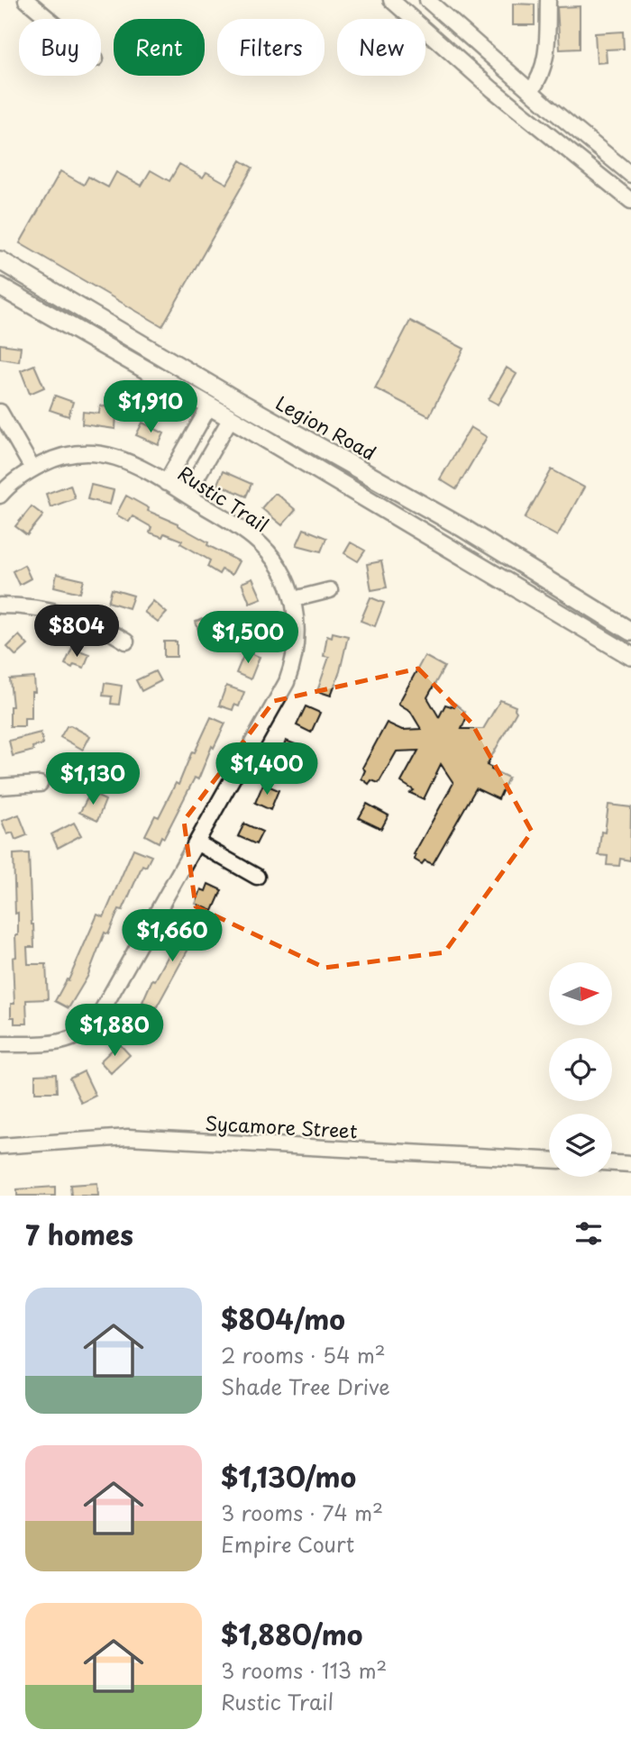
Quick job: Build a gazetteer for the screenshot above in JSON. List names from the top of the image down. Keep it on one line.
{"streets":{"main road":["Legion Road"],"street":["Rustic Trail","Sycamore Street"]},"north":"right","page":{"chip":["Buy","Rent","Filters","New"],"price":["$1,910","$804","$1,500","$1,400","$1,130","$1,660","$1,880"],"heading":"7 homes","list":[{"name":"$804/mo","note":"2 rooms · 54 m² · Shade Tree Drive"},{"name":"$1,130/mo","note":"3 rooms · 74 m² · Empire Court"},{"name":"$1,880/mo","note":"3 rooms · 113 m² · Rustic Trail"}]}}
